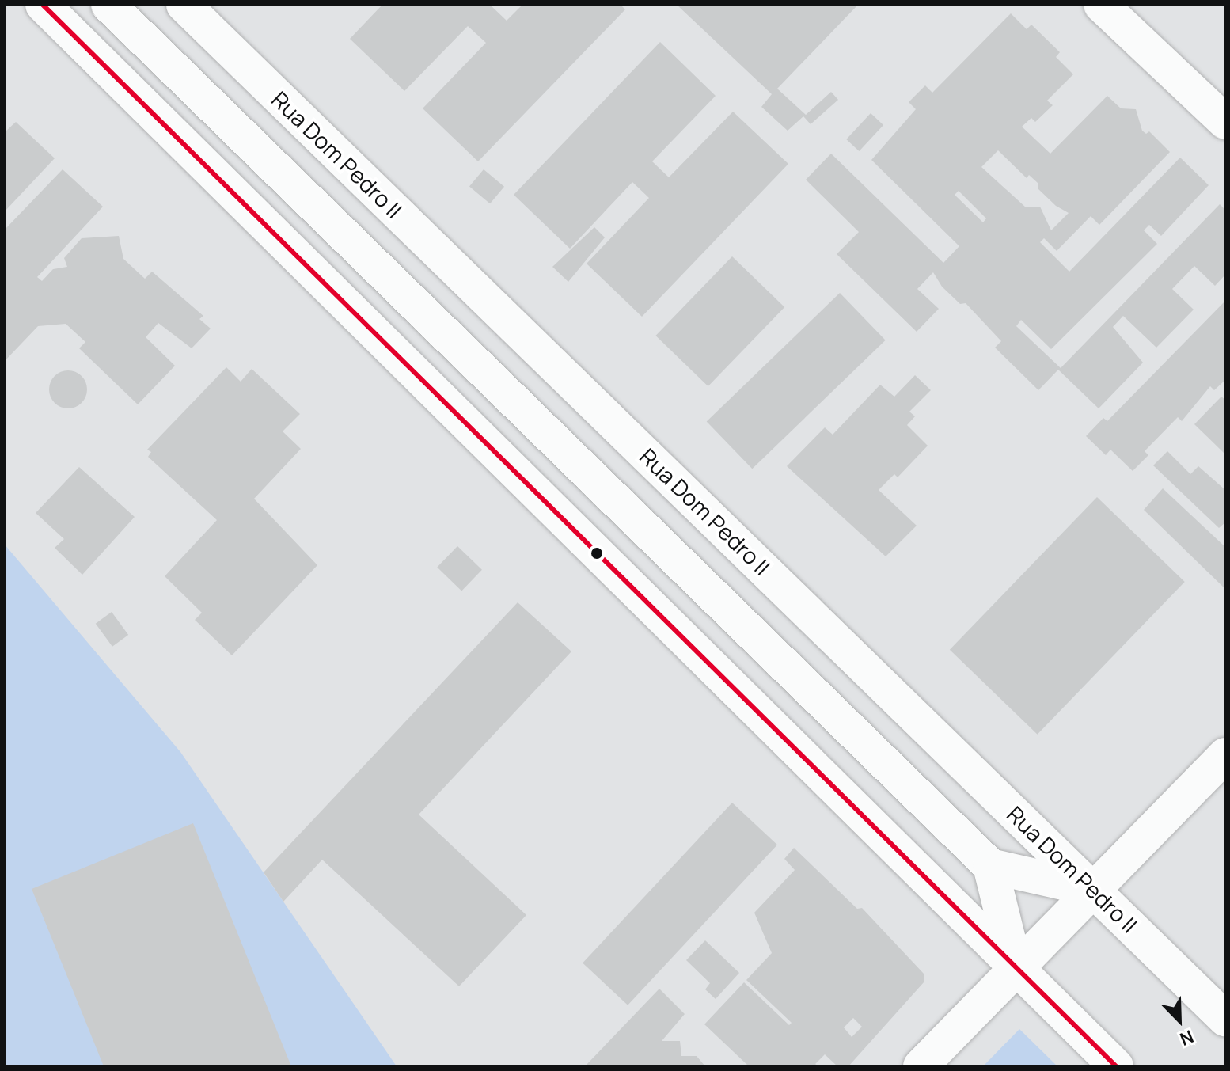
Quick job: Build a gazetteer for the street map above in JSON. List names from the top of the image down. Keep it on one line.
{"streets":{"main road":["Rua Dom Pedro II"]},"north":"bottom right"}
